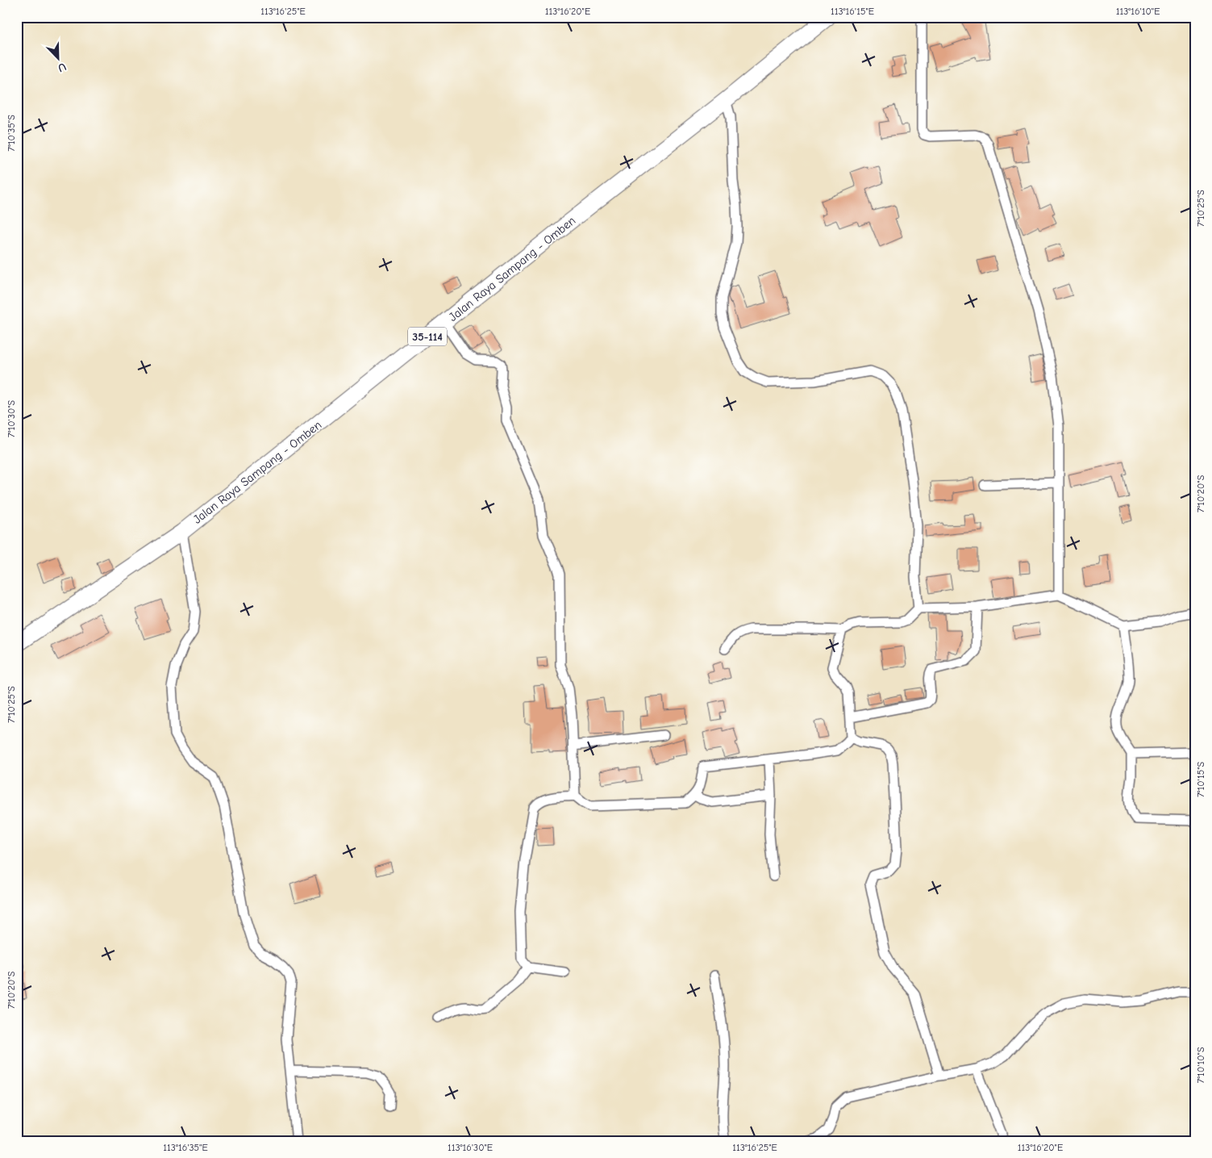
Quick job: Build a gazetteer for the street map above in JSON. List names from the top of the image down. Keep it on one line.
{"streets":{"main road":["Jalan Raya Sampang - Omben","35-114"]},"north":"bottom right","coordinates":["113°16'25\"E","113°16'20\"E","113°16'15\"E","113°16'10\"E","7°10'35\"S","7°10'25\"S","7°10'30\"S","7°10'20\"S","7°10'15\"S","7°10'10\"S","113°16'35\"E","113°16'30\"E"]}
